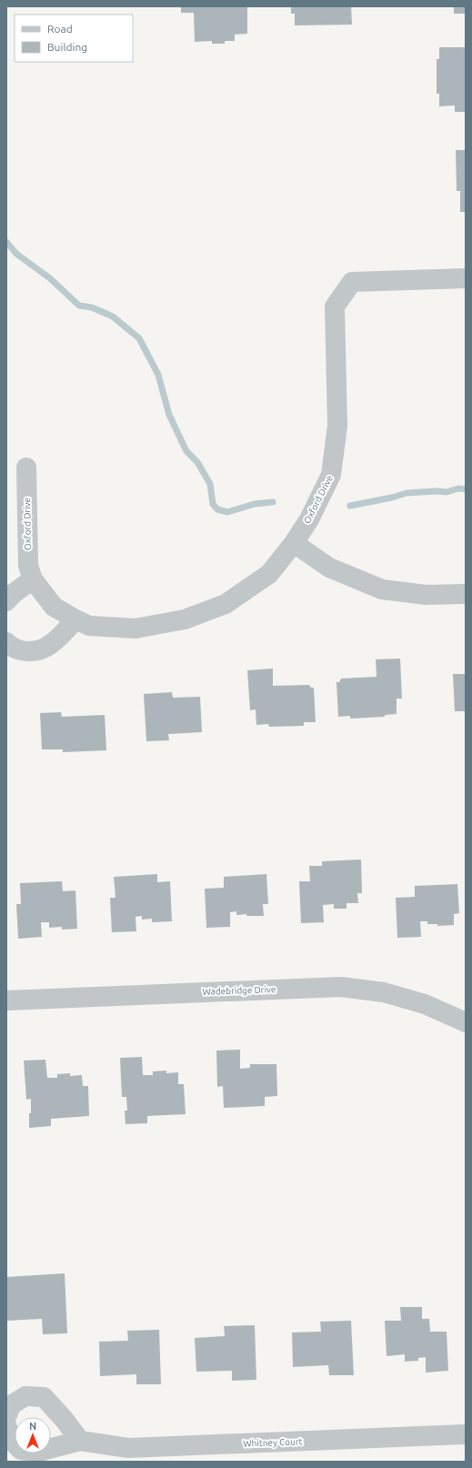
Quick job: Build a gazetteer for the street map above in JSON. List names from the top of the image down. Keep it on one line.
{"streets":{"street":["Oxford Drive","Wadebridge Drive","Whitney Court"]},"legend":["Road","Building"],"north":"top"}
